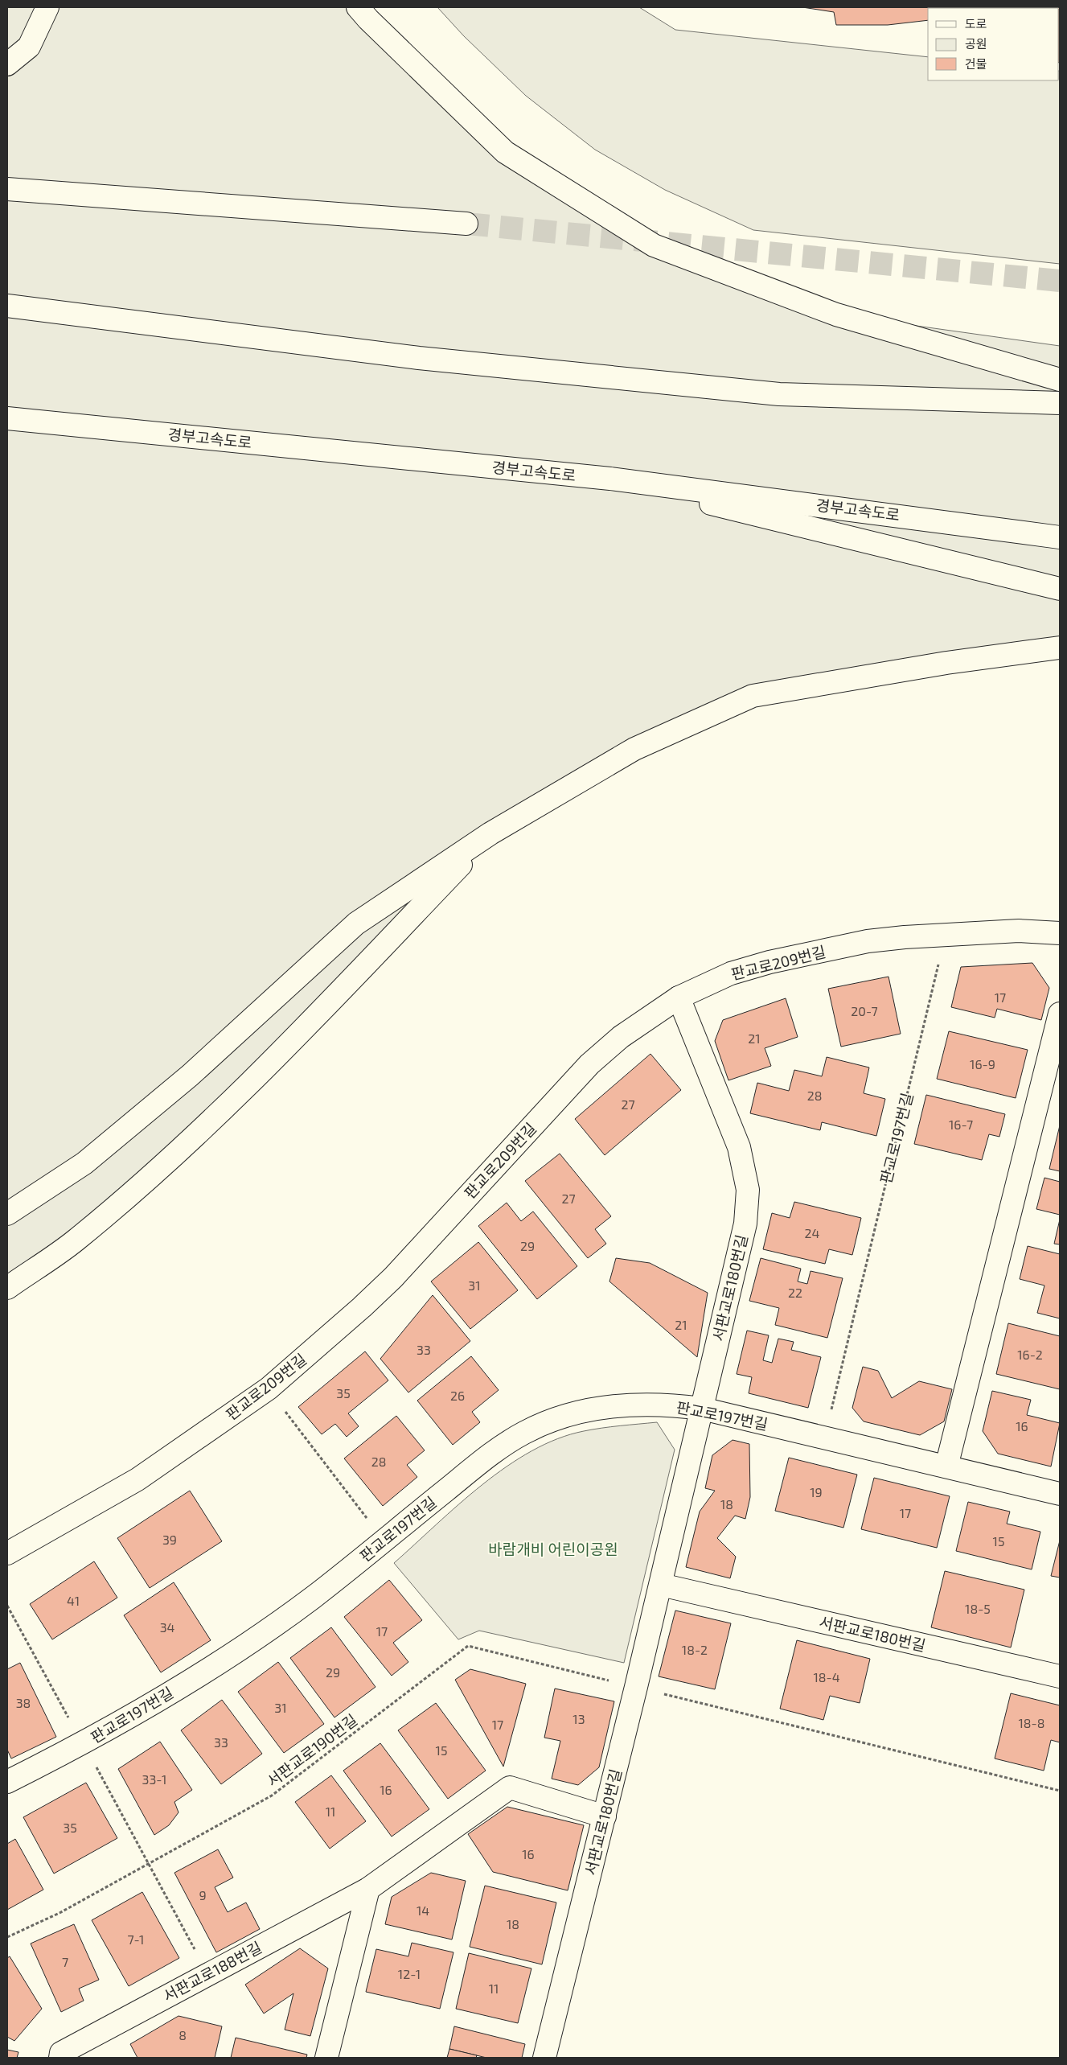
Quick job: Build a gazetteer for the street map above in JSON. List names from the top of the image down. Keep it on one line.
{"streets":{"main road":["경부고속도로","판교로209번길","판교로197번길","서판교로180번길","서판교로188번길"],"path":["서판교로190번길"]},"crossings":[["판교로209번길","판교로197번길"],["판교로209번길","서판교로180번길"],["판교로197번길","서판교로180번길"],["서판교로180번길","서판교로190번길"],["서판교로180번길","서판교로188번길"]],"parks":["바람개비 어린이공원"],"house_numbers":["17","20-7","21","16-9","28","27","16-7","27","24","29","31","22","21","33","16-2","35","26","16","28","19","18","17","39","15","41","18-5","34","17","18-2","29","18-4","38","31","13","18-8","17","33","15","33-1","16","11","35","16","9","14","18","7-1","7","12-1","11","8"],"legend":["도로","공원","건물"]}
